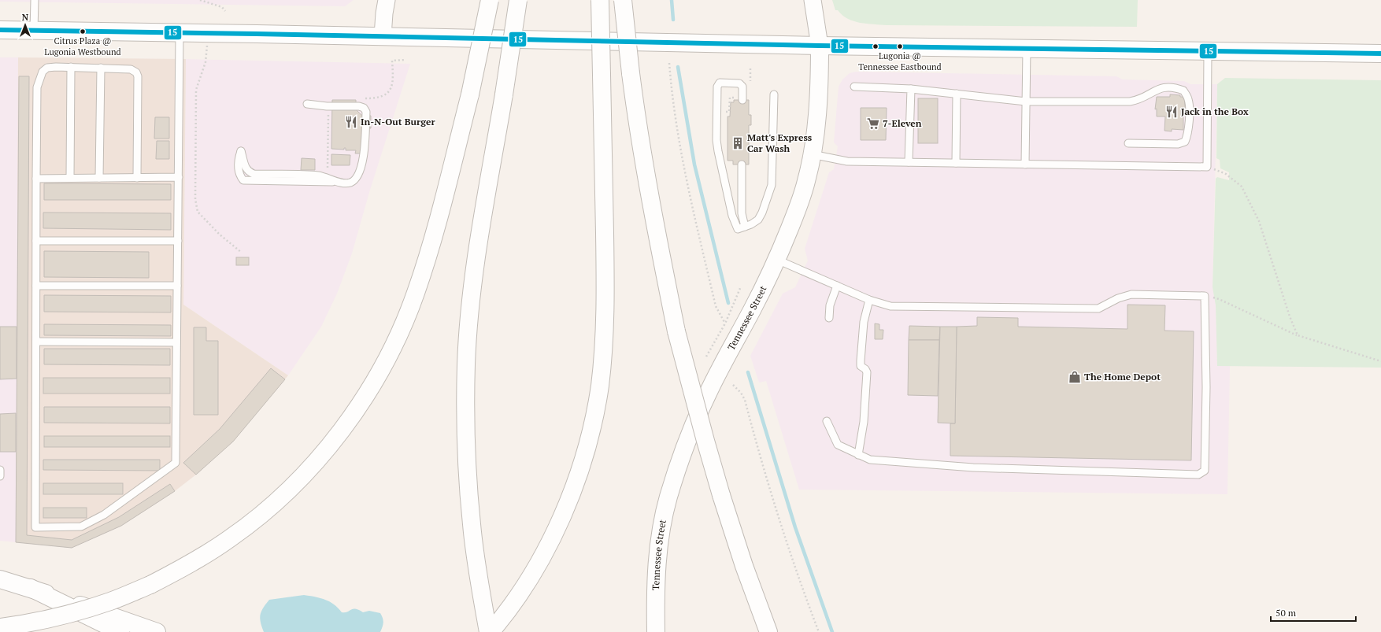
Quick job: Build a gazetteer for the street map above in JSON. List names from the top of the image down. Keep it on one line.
{"streets":{"main road":["Tennessee Street"]},"places":{"other":["Citrus Plaza @ Lugonia Westbound","Lugonia @ Tennessee Eastbound"],"restaurant":["Jack in the Box","In-N-Out Burger"],"supermarket":["7-Eleven"],"building":["Matt's Express Car Wash"],"shop":["The Home Depot"]},"lines":["transit line 15"],"scale_bar":"50 m","north":"top"}
